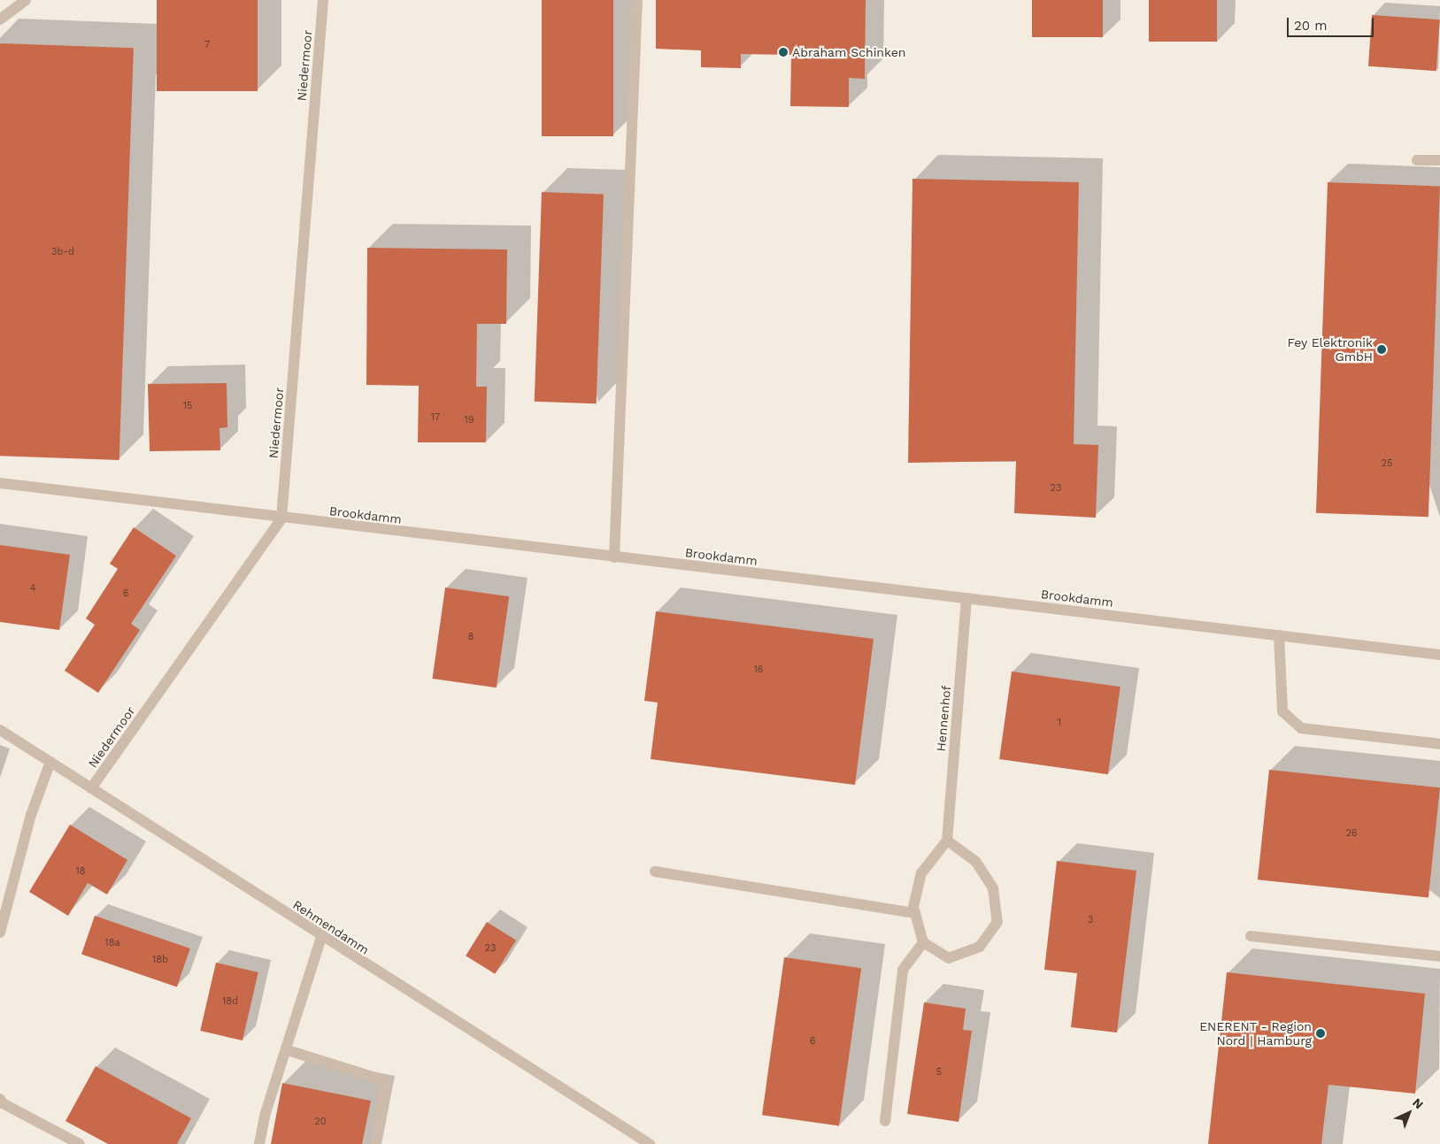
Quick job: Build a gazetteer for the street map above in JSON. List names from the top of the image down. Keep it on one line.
{"streets":{"street":["Niedermoor","Brookdamm","Hennenhof","Rehmendamm"]},"crossings":[["Niedermoor","Brookdamm"],["Niedermoor","Rehmendamm"],["Brookdamm","Hennenhof"]],"places":["Abraham Schinken","Fey Elektronik GmbH","ENERENT - Region Nord | Hamburg"],"house_numbers":["7","3b-d","15","17","19","25","23","4","6","8","16","1","26","18","3","18a","23","18b","18d","6","5","20"],"scale_bar":"20 m","north":"top right"}
